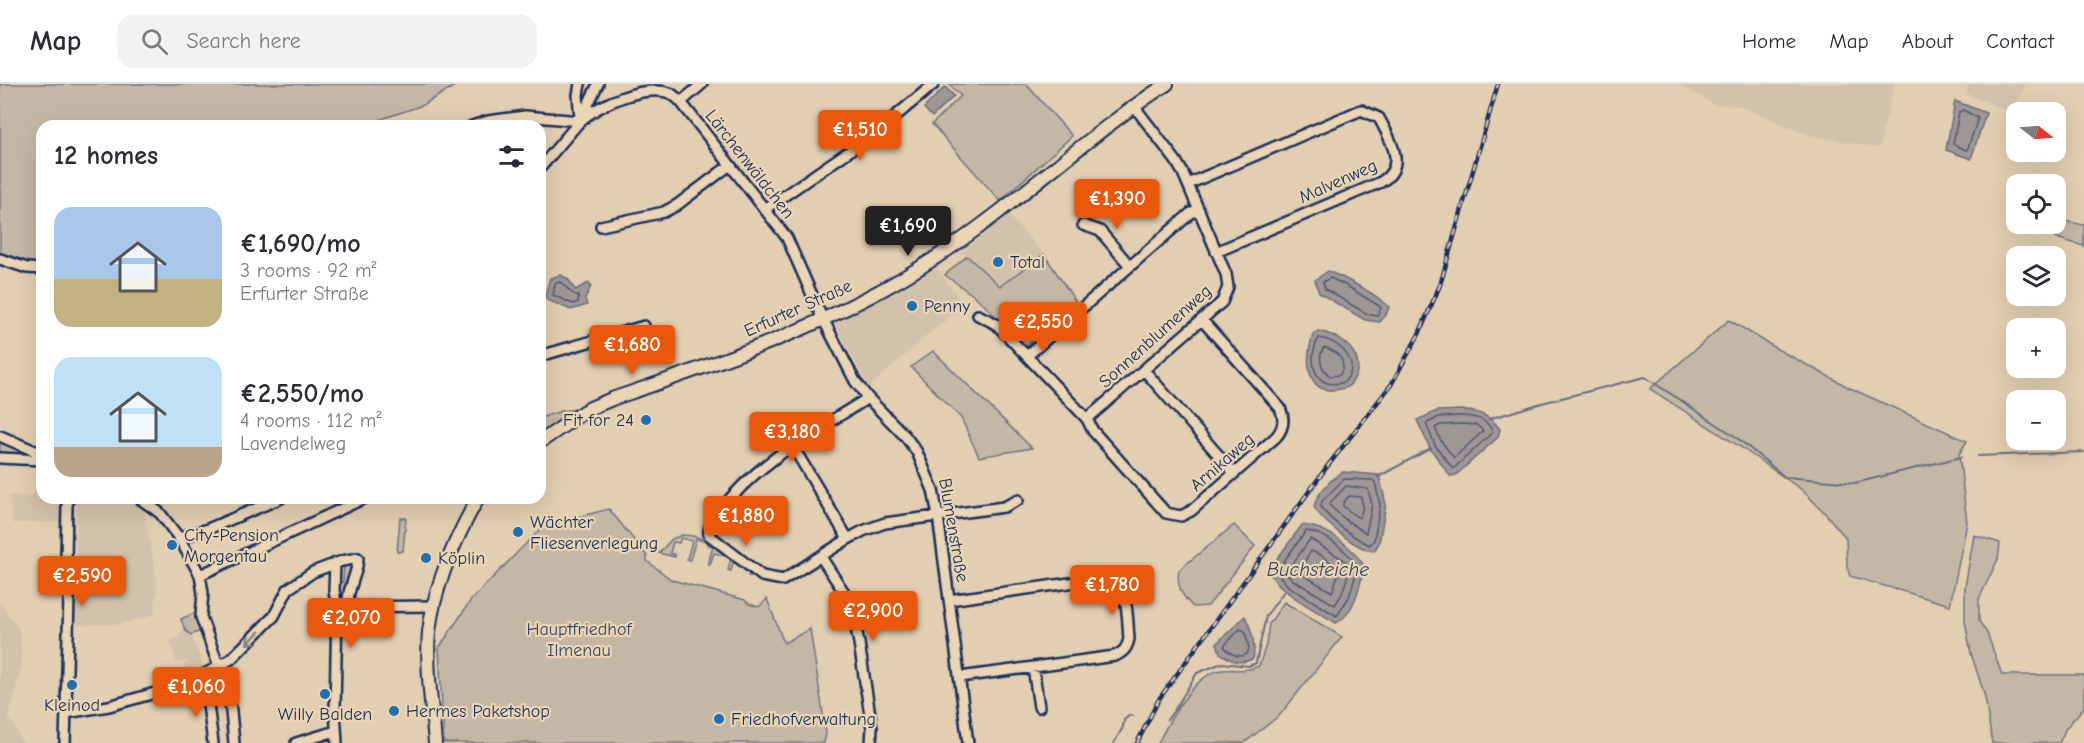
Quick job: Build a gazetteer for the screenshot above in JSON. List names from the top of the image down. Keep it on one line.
{"streets":{"main road":["Erfurter Straße"],"street":["Lärchenwäldchen","Malvenweg","Sonnenblumenweg","Arnikaweg","Blumenstraße"]},"crossings":[["Lärchenwäldchen","Erfurter Straße"],["Lärchenwäldchen","Blumenstraße"],["Malvenweg","Sonnenblumenweg"],["Erfurter Straße","Sonnenblumenweg"],["Erfurter Straße","Blumenstraße"],["Sonnenblumenweg","Arnikaweg"]],"water":["Buchsteiche"],"parks":["Hauptfriedhof Ilmenau"],"places":["Total","Penny","Fit for 24","Wächter Fliesenverlegung","City-Pension Morgentau","Köplin","Kleinod","Willy Balden","Hermes Paketshop","Friedhofverwaltung"],"north":"right","page":{"header":"Map","search":"Search here","nav":["Home","Map","About","Contact"],"map_buttons":["+","−"],"price":["€1,510","€1,390","€1,690","€2,550","€1,680","€3,180","€1,880","€2,590","€1,780","€2,900","€2,070","€1,060"],"heading":"12 homes","list":[{"name":"€1,690/mo","note":"3 rooms · 92 m² · Erfurter Straße"},{"name":"€2,550/mo","note":"4 rooms · 112 m² · Lavendelweg"}]}}
